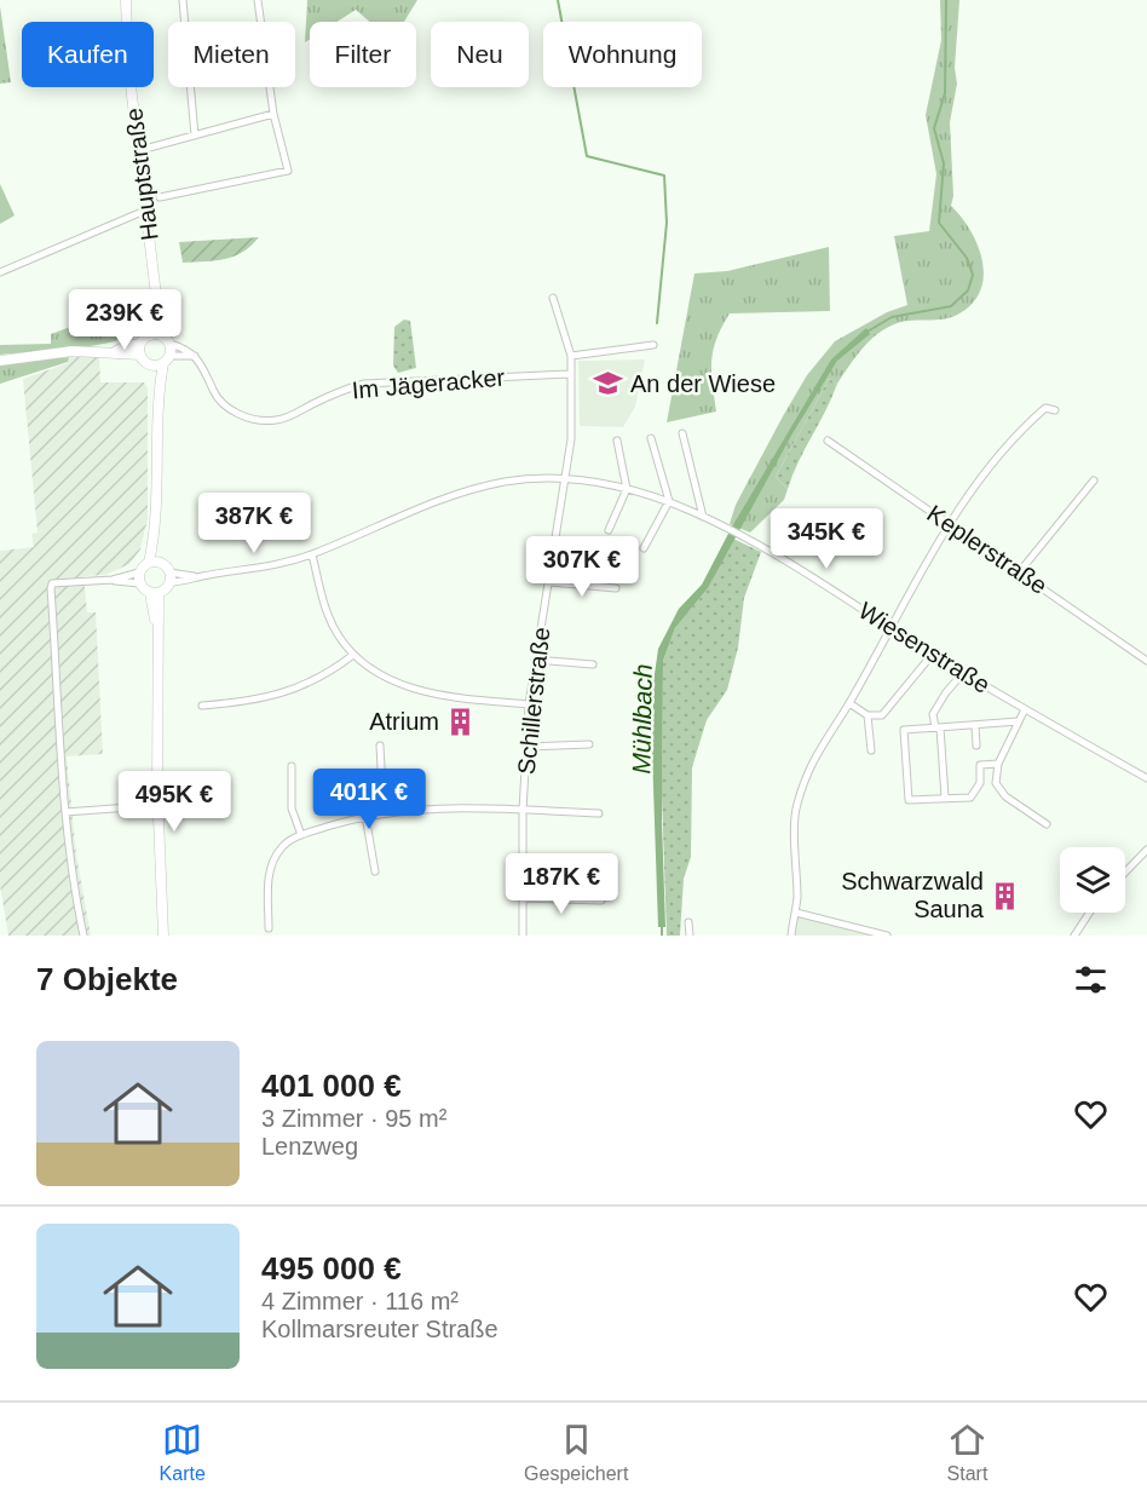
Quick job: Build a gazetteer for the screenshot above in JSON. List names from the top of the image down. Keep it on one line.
{"streets":{"main road":["Hauptstraße"],"street":["Im Jägeracker","Keplerstraße","Wiesenstraße","Schillerstraße"]},"crossings":[["Im Jägeracker","Schillerstraße"],["Wiesenstraße","Schillerstraße"]],"water":["Mühlbach"],"places":{"school or university":["An der Wiese"],"building":["Atrium","Schwarzwald Sauna"]},"page":{"chip":["Kaufen","Mieten","Filter","Neu","Wohnung"],"price":["239K €","387K €","345K €","307K €","401K €","495K €","187K €"],"heading":"7 Objekte","list":[{"name":"401 000 €","note":"3 Zimmer · 95 m² · Lenzweg"},{"name":"495 000 €","note":"4 Zimmer · 116 m² · Kollmarsreuter Straße"}],"tabs":["Karte","Gespeichert","Start"]}}
